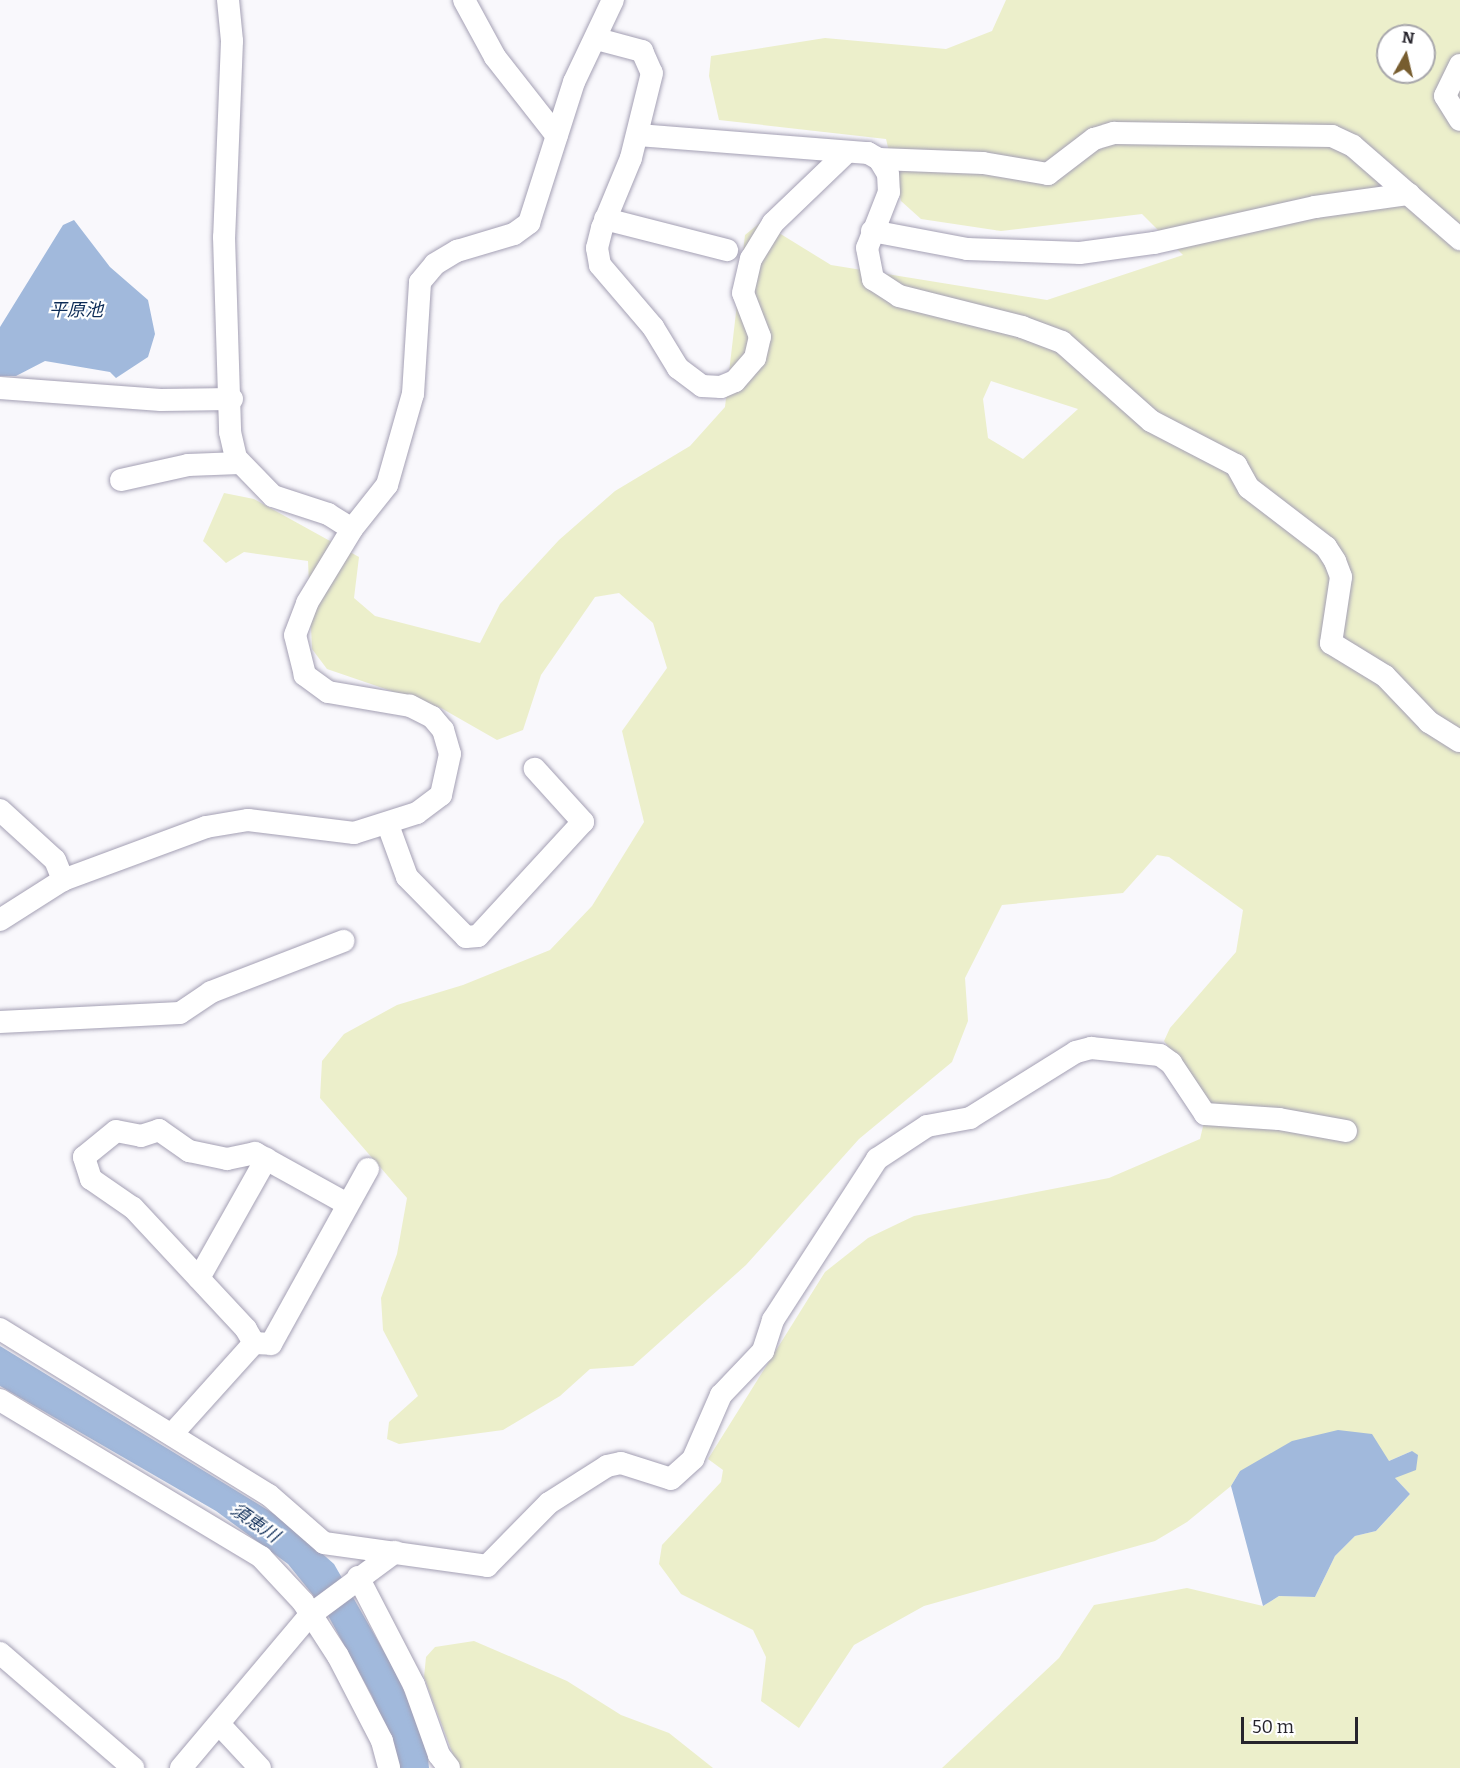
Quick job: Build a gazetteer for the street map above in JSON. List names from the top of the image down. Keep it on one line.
{"water":["平原池","須恵川"],"scale_bar":"50 m","north":"top"}
